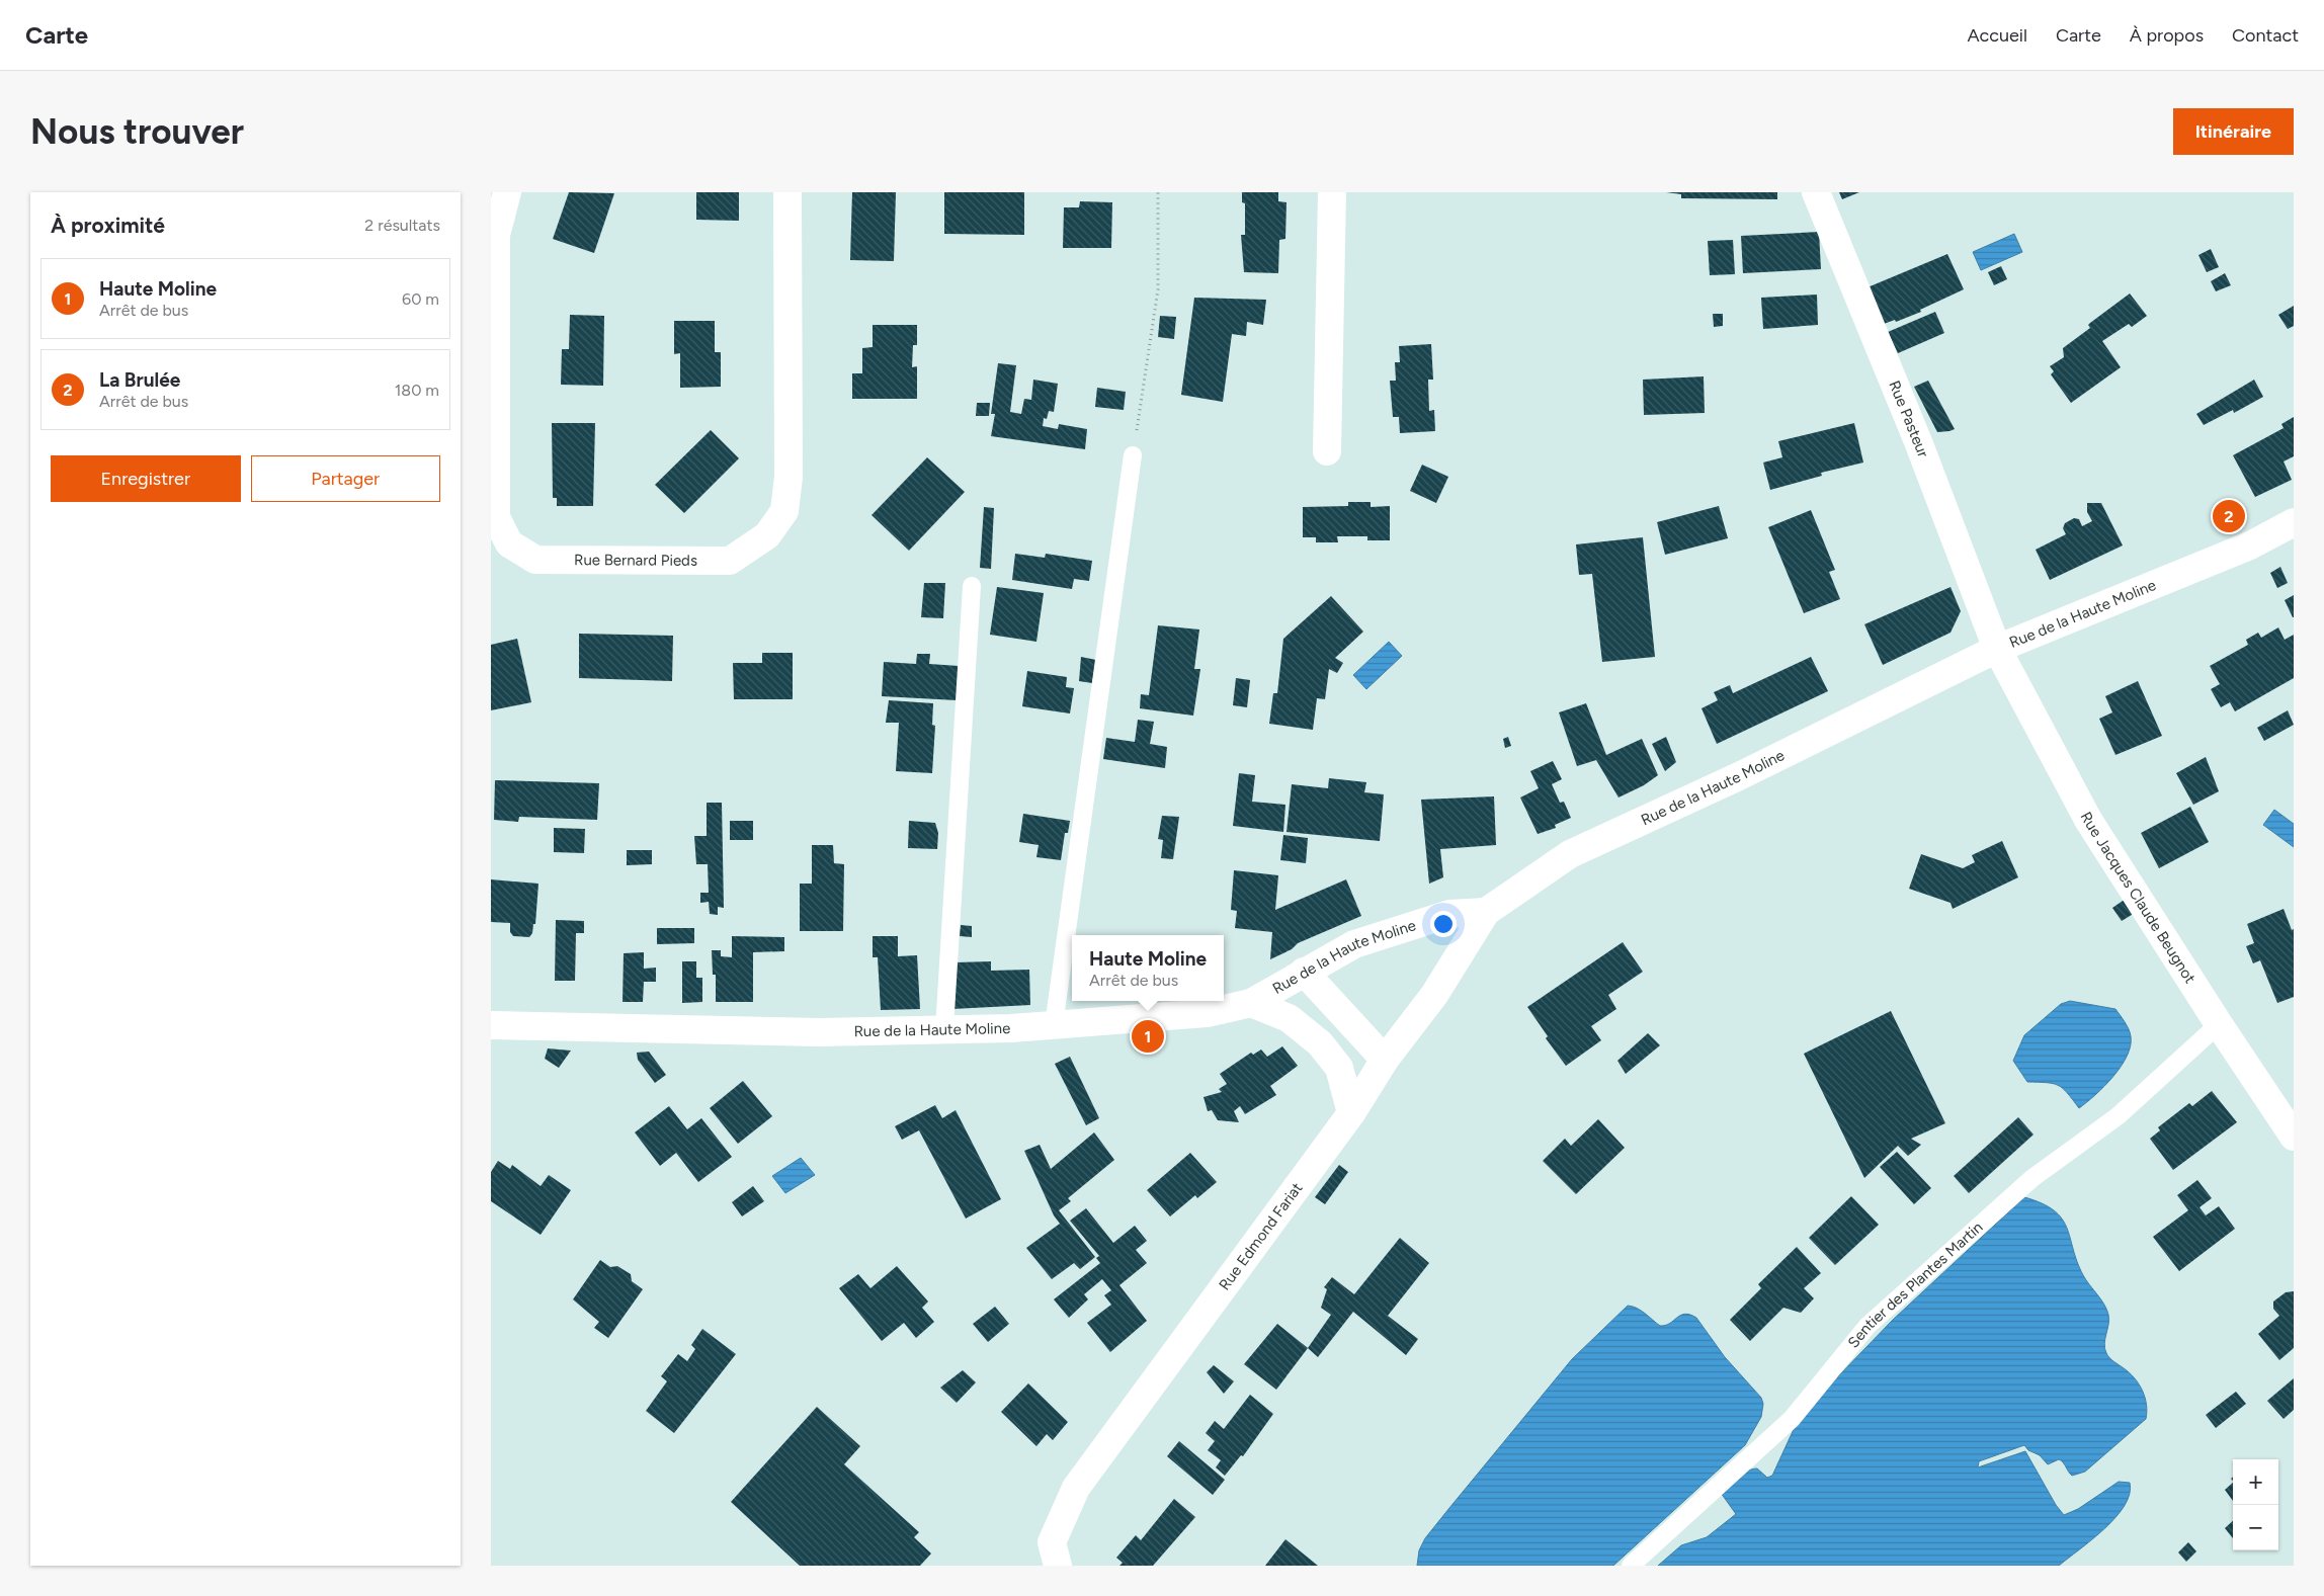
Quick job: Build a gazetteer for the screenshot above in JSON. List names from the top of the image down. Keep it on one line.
{"streets":{"street":["Rue Pasteur","Rue Bernard Pieds","Rue de la Haute Moline","Rue Jacques Claude Beugnot","Rue Edmond Fariat"],"lane":["Sentier des Plantes Martin"]},"crossings":[["Rue Pasteur","Rue de la Haute Moline"],["Rue Pasteur","Rue Jacques Claude Beugnot"],["Rue de la Haute Moline","Rue Jacques Claude Beugnot"],["Rue de la Haute Moline","Rue Edmond Fariat"],["Rue Jacques Claude Beugnot","Sentier des Plantes Martin"]],"page":{"header":"Carte","nav":["Accueil","Carte","À propos","Contact"],"buttons":["Itinéraire",["Enregistrer","Partager"]],"title":"Nous trouver","heading":["À proximité","2 résultats"],"list":[{"mark":"1","name":"Haute Moline","note":"Arrêt de bus","value":"60 m"},{"mark":"2","name":"La Brulée","note":"Arrêt de bus","value":"180 m"}],"pins":["2","1"],"popup":["Haute Moline","Arrêt de bus"],"map_buttons":["+","−"]}}
